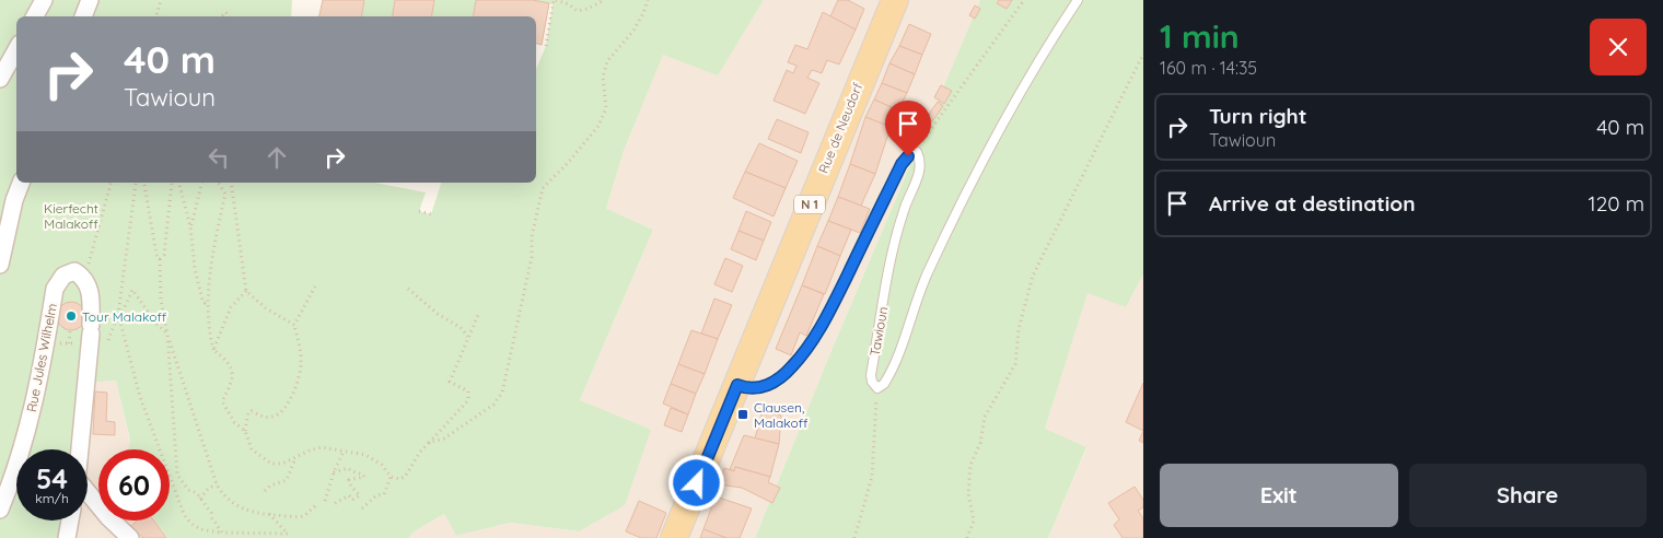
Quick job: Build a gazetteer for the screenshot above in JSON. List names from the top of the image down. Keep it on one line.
{"streets":{"main road":["Rue de Neudorf","N 1"],"street":["Rue Jules Wilhelm"],"lane":["Tawioun"]},"parks":["Kierfecht Malakoff"],"places":{"other":["Tour Malakoff"],"transit":["Clausen, Malakoff"]},"page":{"heading":["1 min","160 m · 14:35"],"turn":["40 m","Tawioun"],"list":[{"name":"Turn right","note":"Tawioun","value":"40 m"},{"name":"Arrive at destination","value":"120 m"}],"speed":"54 km/h","limit":"60","buttons":["Exit","Share"]}}
